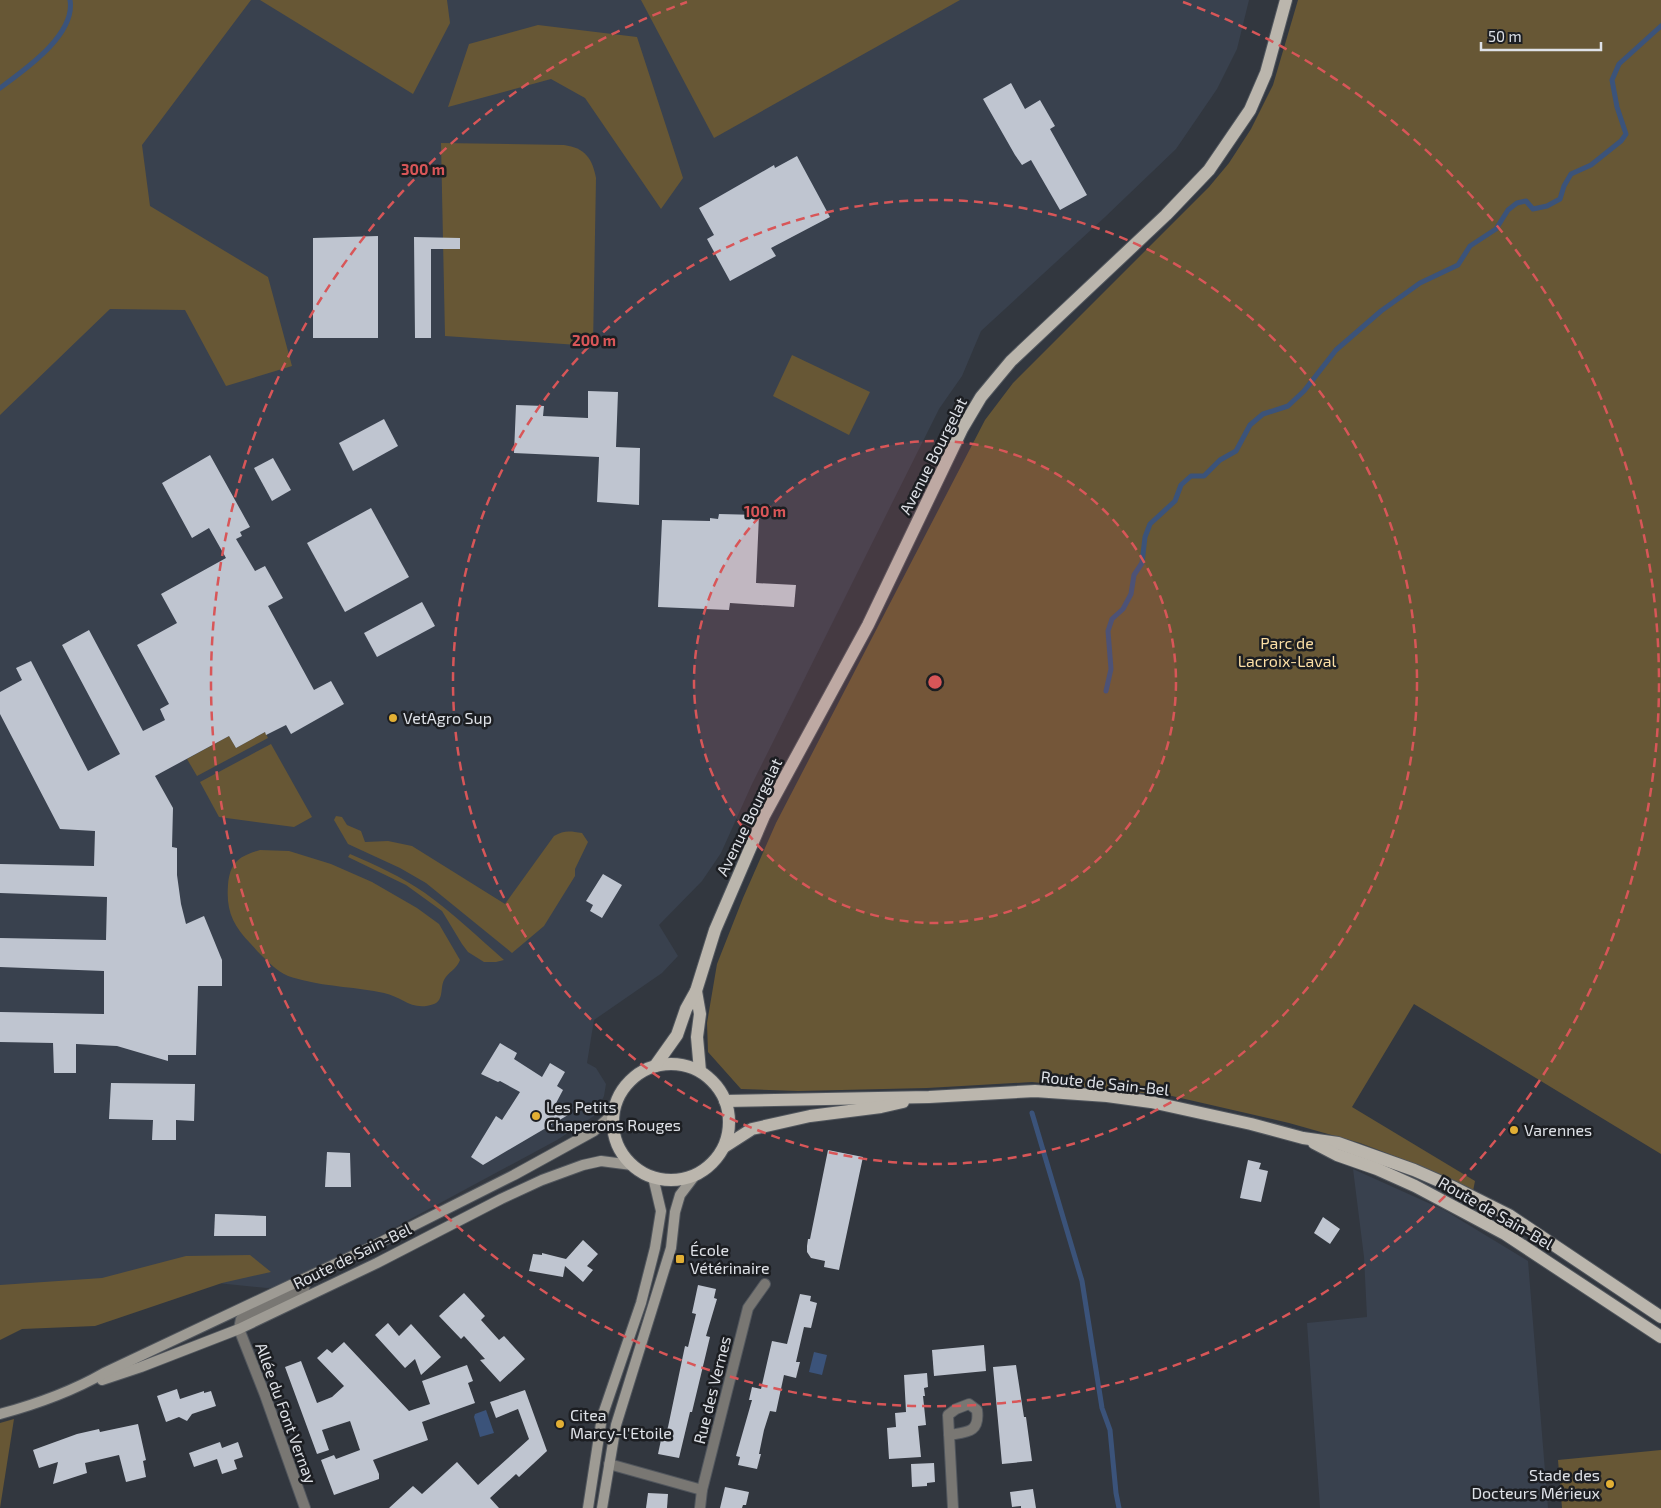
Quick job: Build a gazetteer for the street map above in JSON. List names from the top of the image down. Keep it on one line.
{"streets":{"main road":["Avenue Bourgelat","Route de Sain-Bel"],"street":["Rue des Vernes","Allée du Font Vernay"]},"crossings":[["Avenue Bourgelat","Route de Sain-Bel"],["Route de Sain-Bel","Allée du Font Vernay"]],"parks":["Parc de Lacroix-Laval"],"places":{"other":["VetAgro Sup","Les Petits Chaperons Rouges","Varennes","Citea Marcy-l'Etoile","Stade des Docteurs Mérieux"],"transit":["École Vétérinaire"]},"scale_bar":"50 m","rings":["300 m","200 m","100 m"]}
